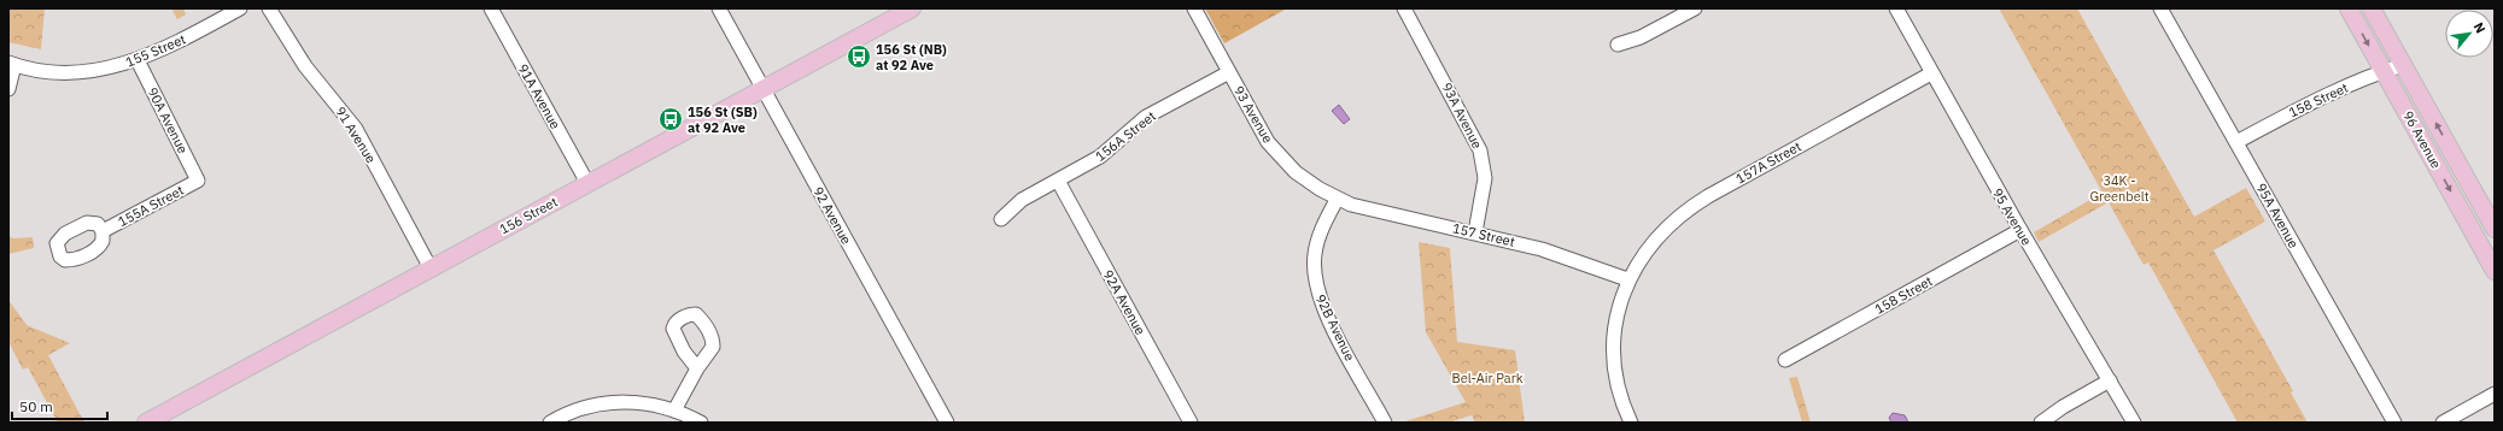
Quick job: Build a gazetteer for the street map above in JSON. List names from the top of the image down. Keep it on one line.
{"streets":{"main road":["96 Avenue","156 Street"],"street":["155 Street","91A Avenue","158 Street","93 Avenue","93A Avenue","90A Avenue","91 Avenue","156A Street","157A Street","155A Street","92 Avenue","95A Avenue","95 Avenue","157 Street","92A Avenue","92B Avenue"]},"crossings":[["155 Street","90A Avenue"],["91A Avenue","156 Street"],["158 Street","96 Avenue"],["158 Street","95A Avenue"],["158 Street","95 Avenue"],["93 Avenue","156A Street"],["93 Avenue","157 Street"],["93 Avenue","92B Avenue"],["93A Avenue","157 Street"],["90A Avenue","155A Street"],["91 Avenue","156 Street"],["156A Street","92A Avenue"],["157A Street","95 Avenue"],["157A Street","157 Street"],["156 Street","92 Avenue"],["157 Street","92B Avenue"]],"parks":["34K - Greenbelt","Bel-Air Park"],"places":{"bus stop":["156 St (NB) at 92 Ave","156 St (SB) at 92 Ave"]},"scale_bar":"50 m","north":"top right"}
